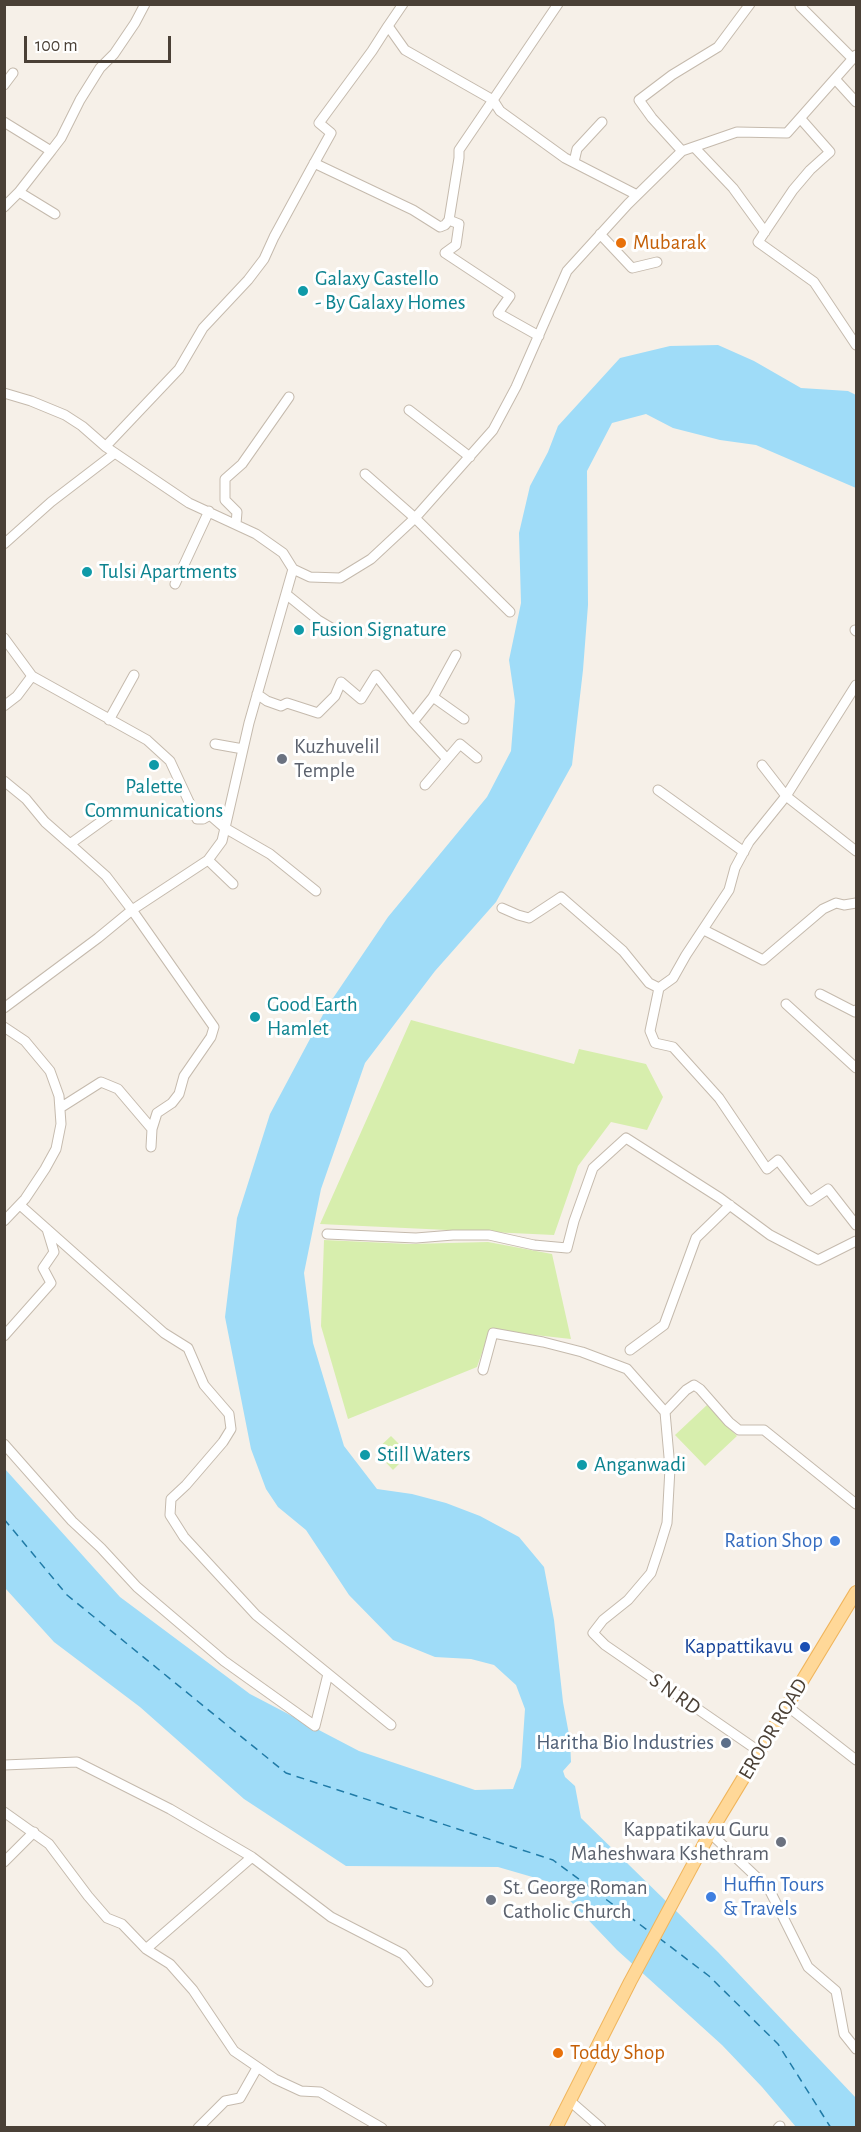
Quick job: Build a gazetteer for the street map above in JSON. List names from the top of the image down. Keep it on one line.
{"streets":{"main road":["EROOR ROAD"],"street":["S N RD"]},"crossings":[["S N RD","EROOR ROAD"]],"places":["Mubarak","Galaxy Castello - By Galaxy Homes","Tulsi Apartments","Fusion Signature","Kuzhuvelil Temple","Palette Communications","Good Earth Hamlet","Still Waters","Anganwadi","Ration Shop","Kappattikavu","Haritha Bio Industries","Kappatikavu Guru Maheshwara Kshethram","Huffin Tours & Travels","St. George Roman Catholic Church","Toddy Shop"],"scale_bar":"100 m"}
